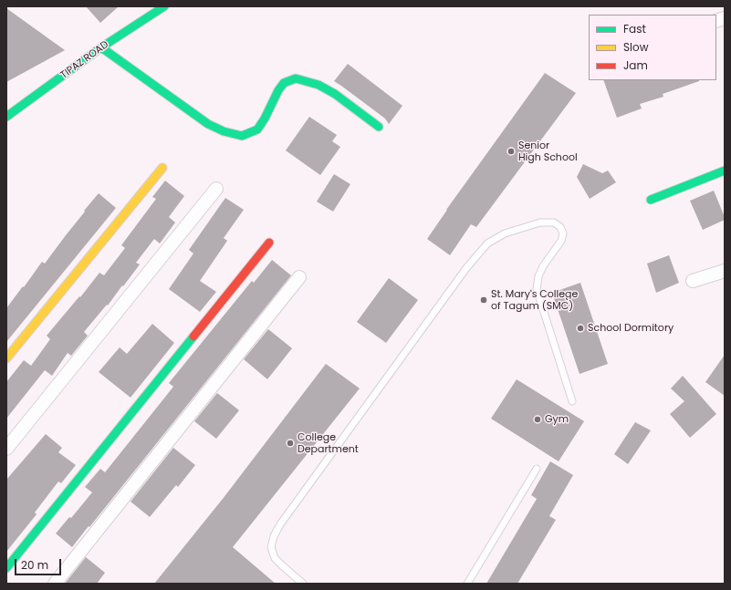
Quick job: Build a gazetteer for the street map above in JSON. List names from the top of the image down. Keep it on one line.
{"streets":{"street":["TIPAZ ROAD"]},"places":["Senior High School","St. Mary's College of Tagum (SMC)","School Dormitory","Gym","College Department"],"legend":["Fast","Slow","Jam"],"scale_bar":"20 m"}
